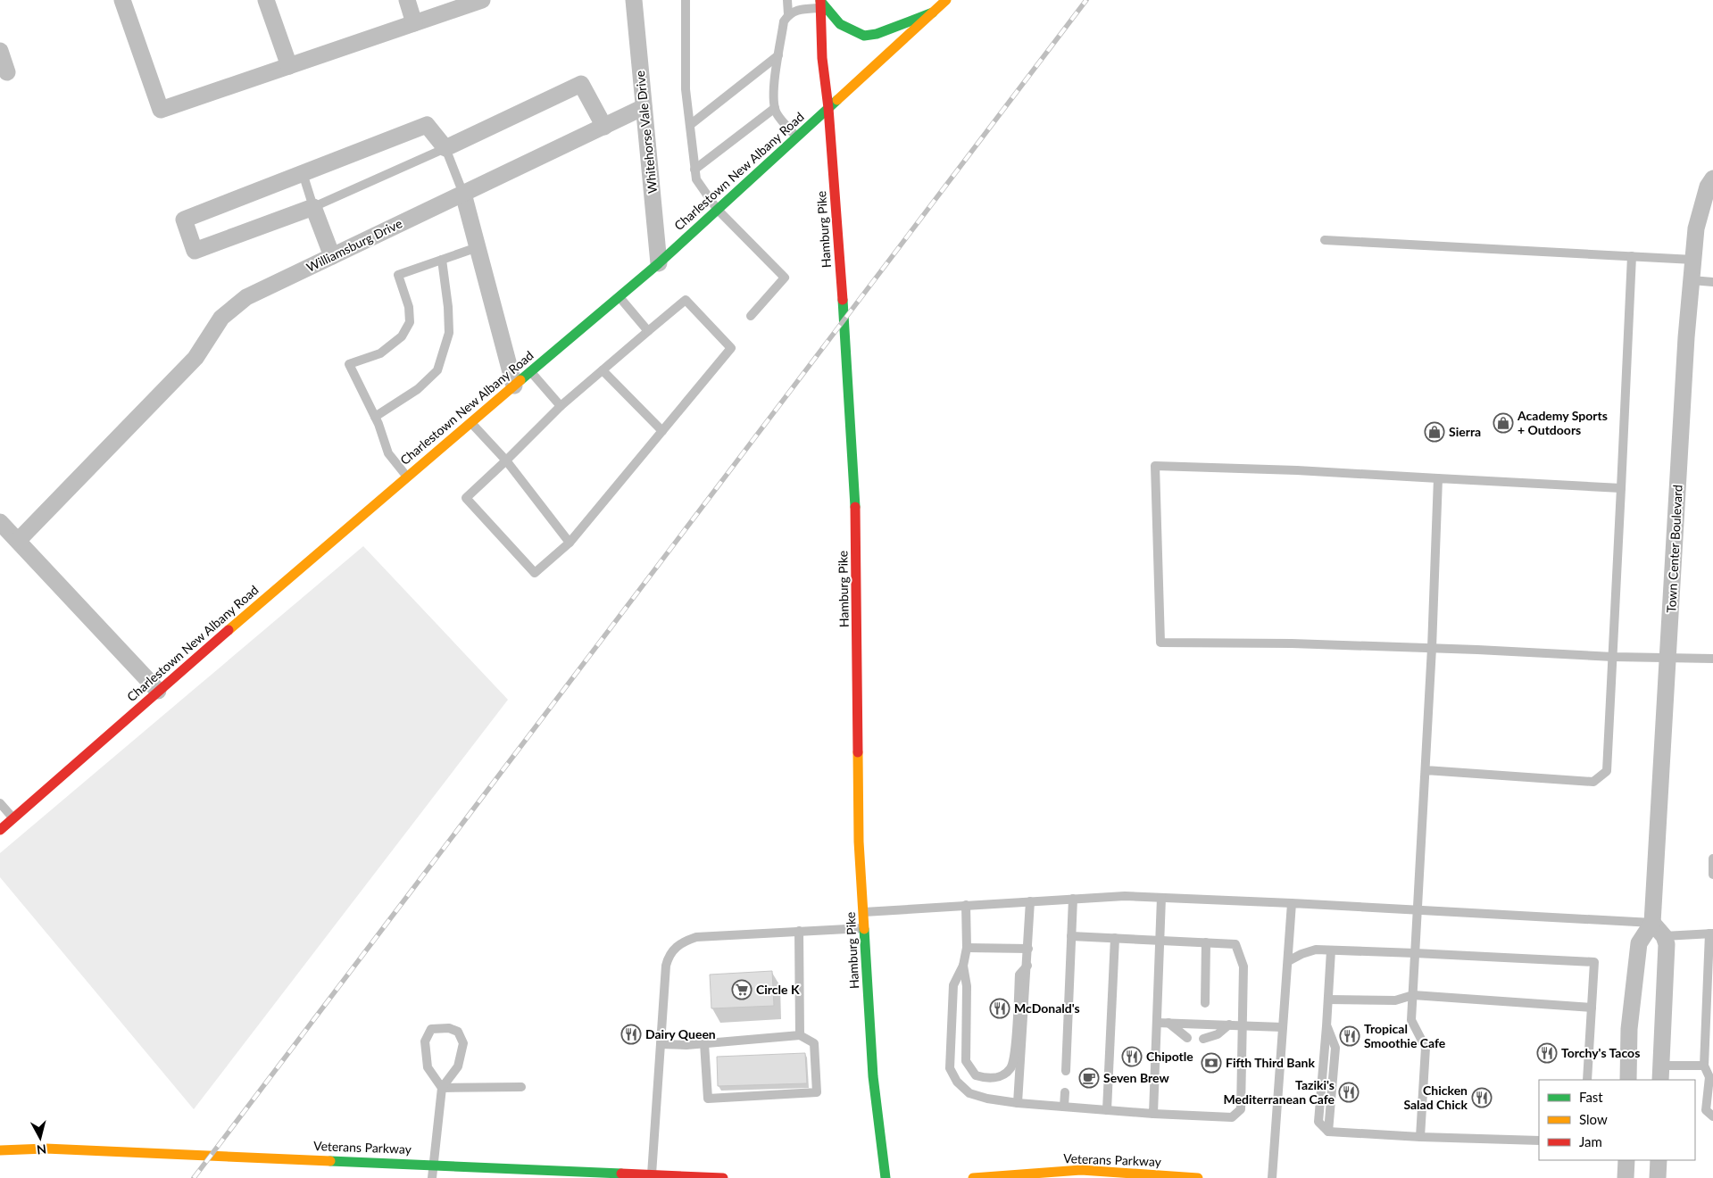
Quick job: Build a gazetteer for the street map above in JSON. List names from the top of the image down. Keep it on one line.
{"streets":{"main road":["Charlestown New Albany Road","Hamburg Pike","Veterans Parkway"],"street":["Whitehorse Vale Drive","Williamsburg Drive","Town Center Boulevard"]},"crossings":[["Whitehorse Vale Drive","Charlestown New Albany Road"],["Whitehorse Vale Drive","Williamsburg Drive"],["Charlestown New Albany Road","Hamburg Pike"]],"places":{"shop":["Academy Sports + Outdoors","Sierra"],"supermarket":["Circle K"],"restaurant":["McDonald's","Dairy Queen","Tropical Smoothie Cafe","Torchy's Tacos","Chipotle","Taziki's Mediterranean Cafe","Chicken Salad Chick"],"bank":["Fifth Third Bank"],"cafe":["Seven Brew"]},"legend":["Fast","Slow","Jam"],"north":"bottom"}
